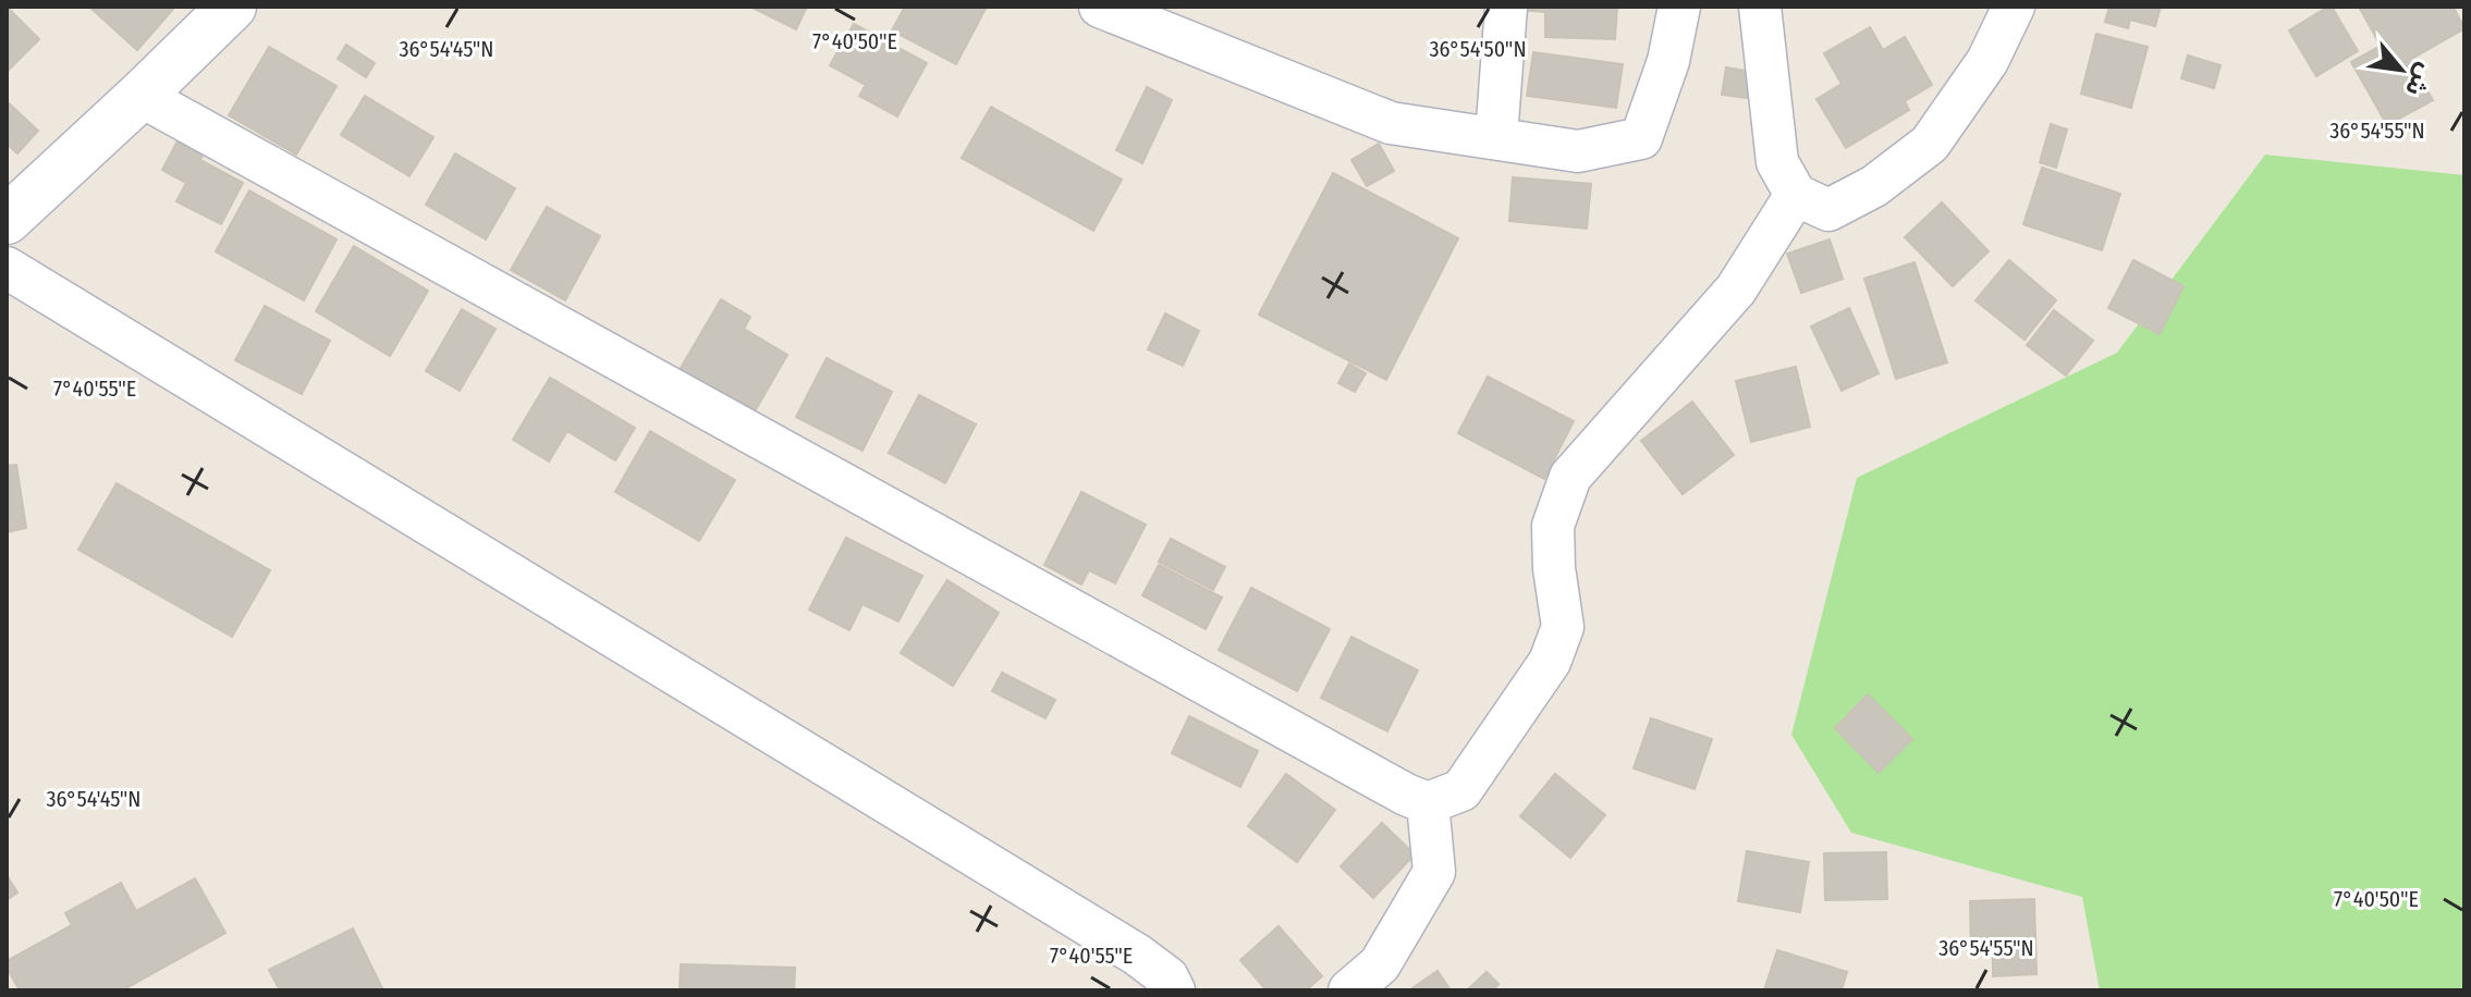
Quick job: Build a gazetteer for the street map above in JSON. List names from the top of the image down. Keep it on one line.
{"north":"bottom right","coordinates":["7°40'50\"E","36°54'45\"N","36°54'50\"N","36°54'55\"N","7°40'55\"E"]}
